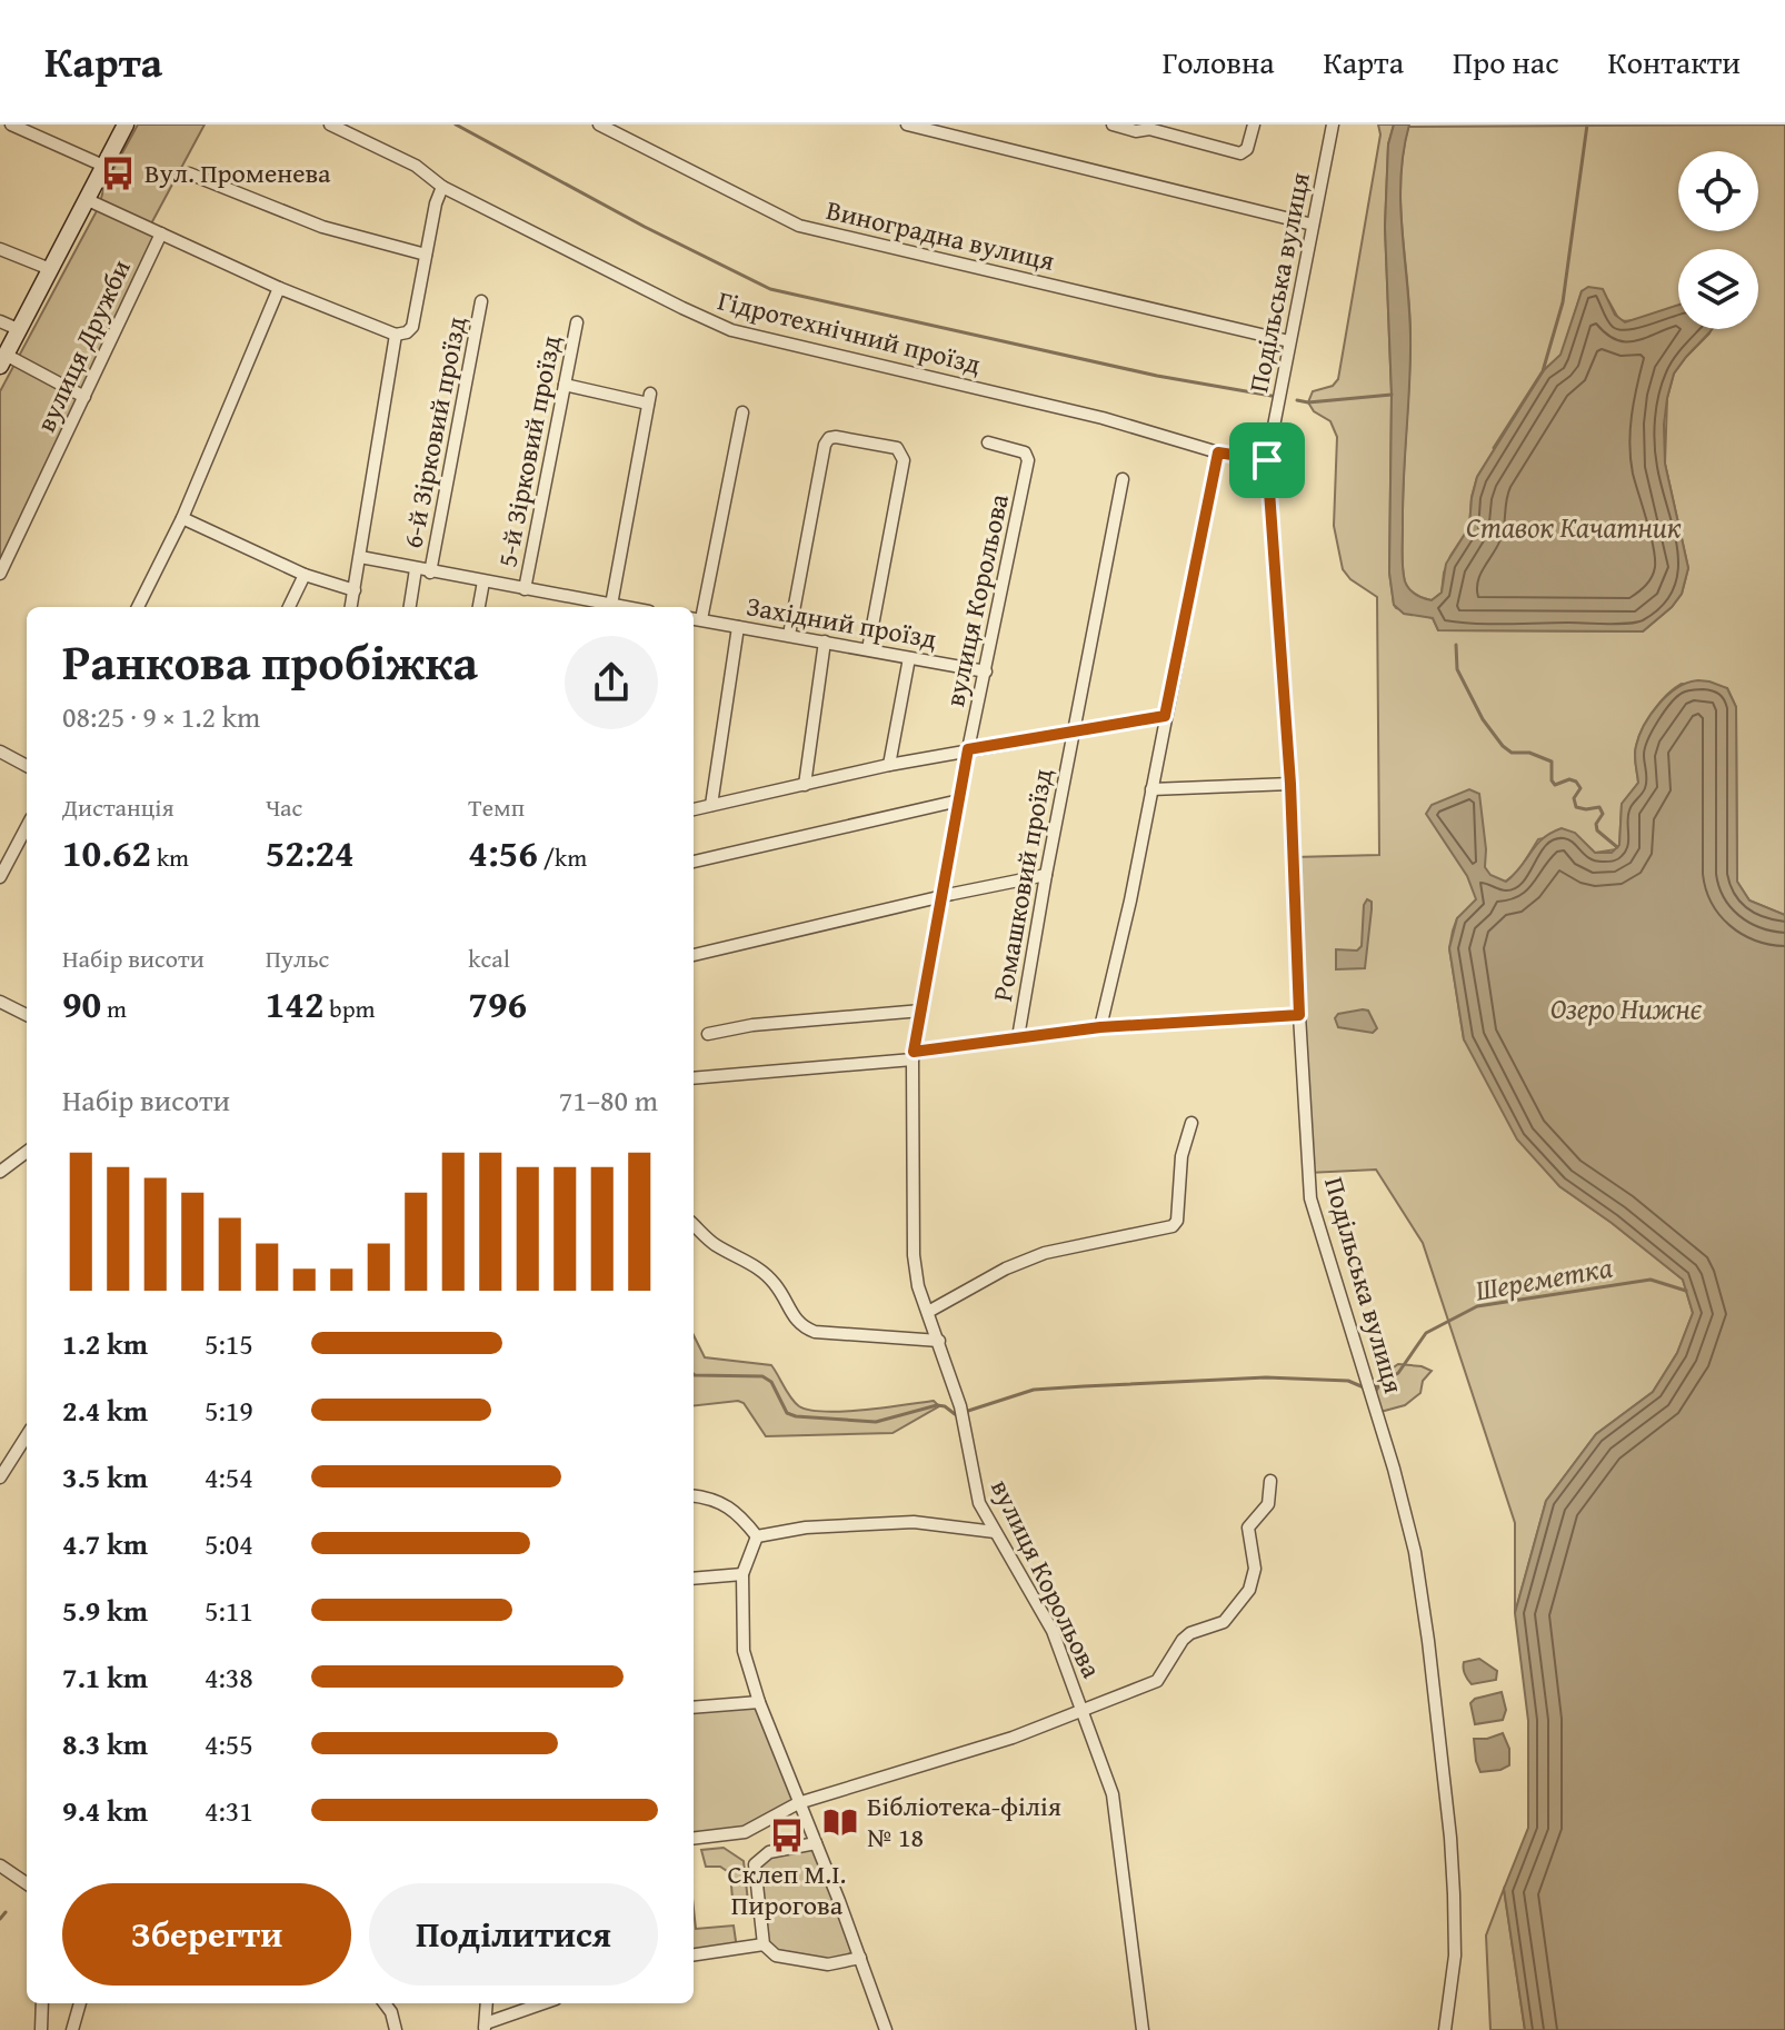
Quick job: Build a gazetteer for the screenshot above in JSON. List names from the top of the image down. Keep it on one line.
{"streets":{"street":["Виноградна вулиця","Подільська вулиця","Гідротехнічний проїзд","вулиця Дружби","6-й Зірковий проїзд","5-й Зірковий проїзд","вулиця Корольова","Західний проїзд","Ромашковий проїзд"]},"crossings":[["Виноградна вулиця","Подільська вулиця"],["Подільська вулиця","Гідротехнічний проїзд"],["вулиця Корольова","Західний проїзд"]],"water":["Ставок Качатник","Озеро Нижнє","Шереметка"],"places":{"bus stop":["Вул. Променева","Склеп М.І. Пирогова"],"library":["Бібліотека-філія № 18"]},"page":{"header":"Карта","nav":["Головна","Карта","Про нас","Контакти"],"heading":["Ранкова пробіжка","08:25 · 9 × 1.2 km"],"stats":[["Дистанція","10.62 km"],["Час","52:24"],["Темп","4:56 /km"],["Набір висоти","90 m"],["Пульс","142 bpm"],["kcal","796"]],"chart":["Набір висоти","71–80 m"],"list":[{"name":"1.2 km","note":"5:15"},{"name":"2.4 km","note":"5:19"},{"name":"3.5 km","note":"4:54"},{"name":"4.7 km","note":"5:04"},{"name":"5.9 km","note":"5:11"},{"name":"7.1 km","note":"4:38"},{"name":"8.3 km","note":"4:55"},{"name":"9.4 km","note":"4:31"}],"buttons":["Зберегти","Поділитися"]}}
